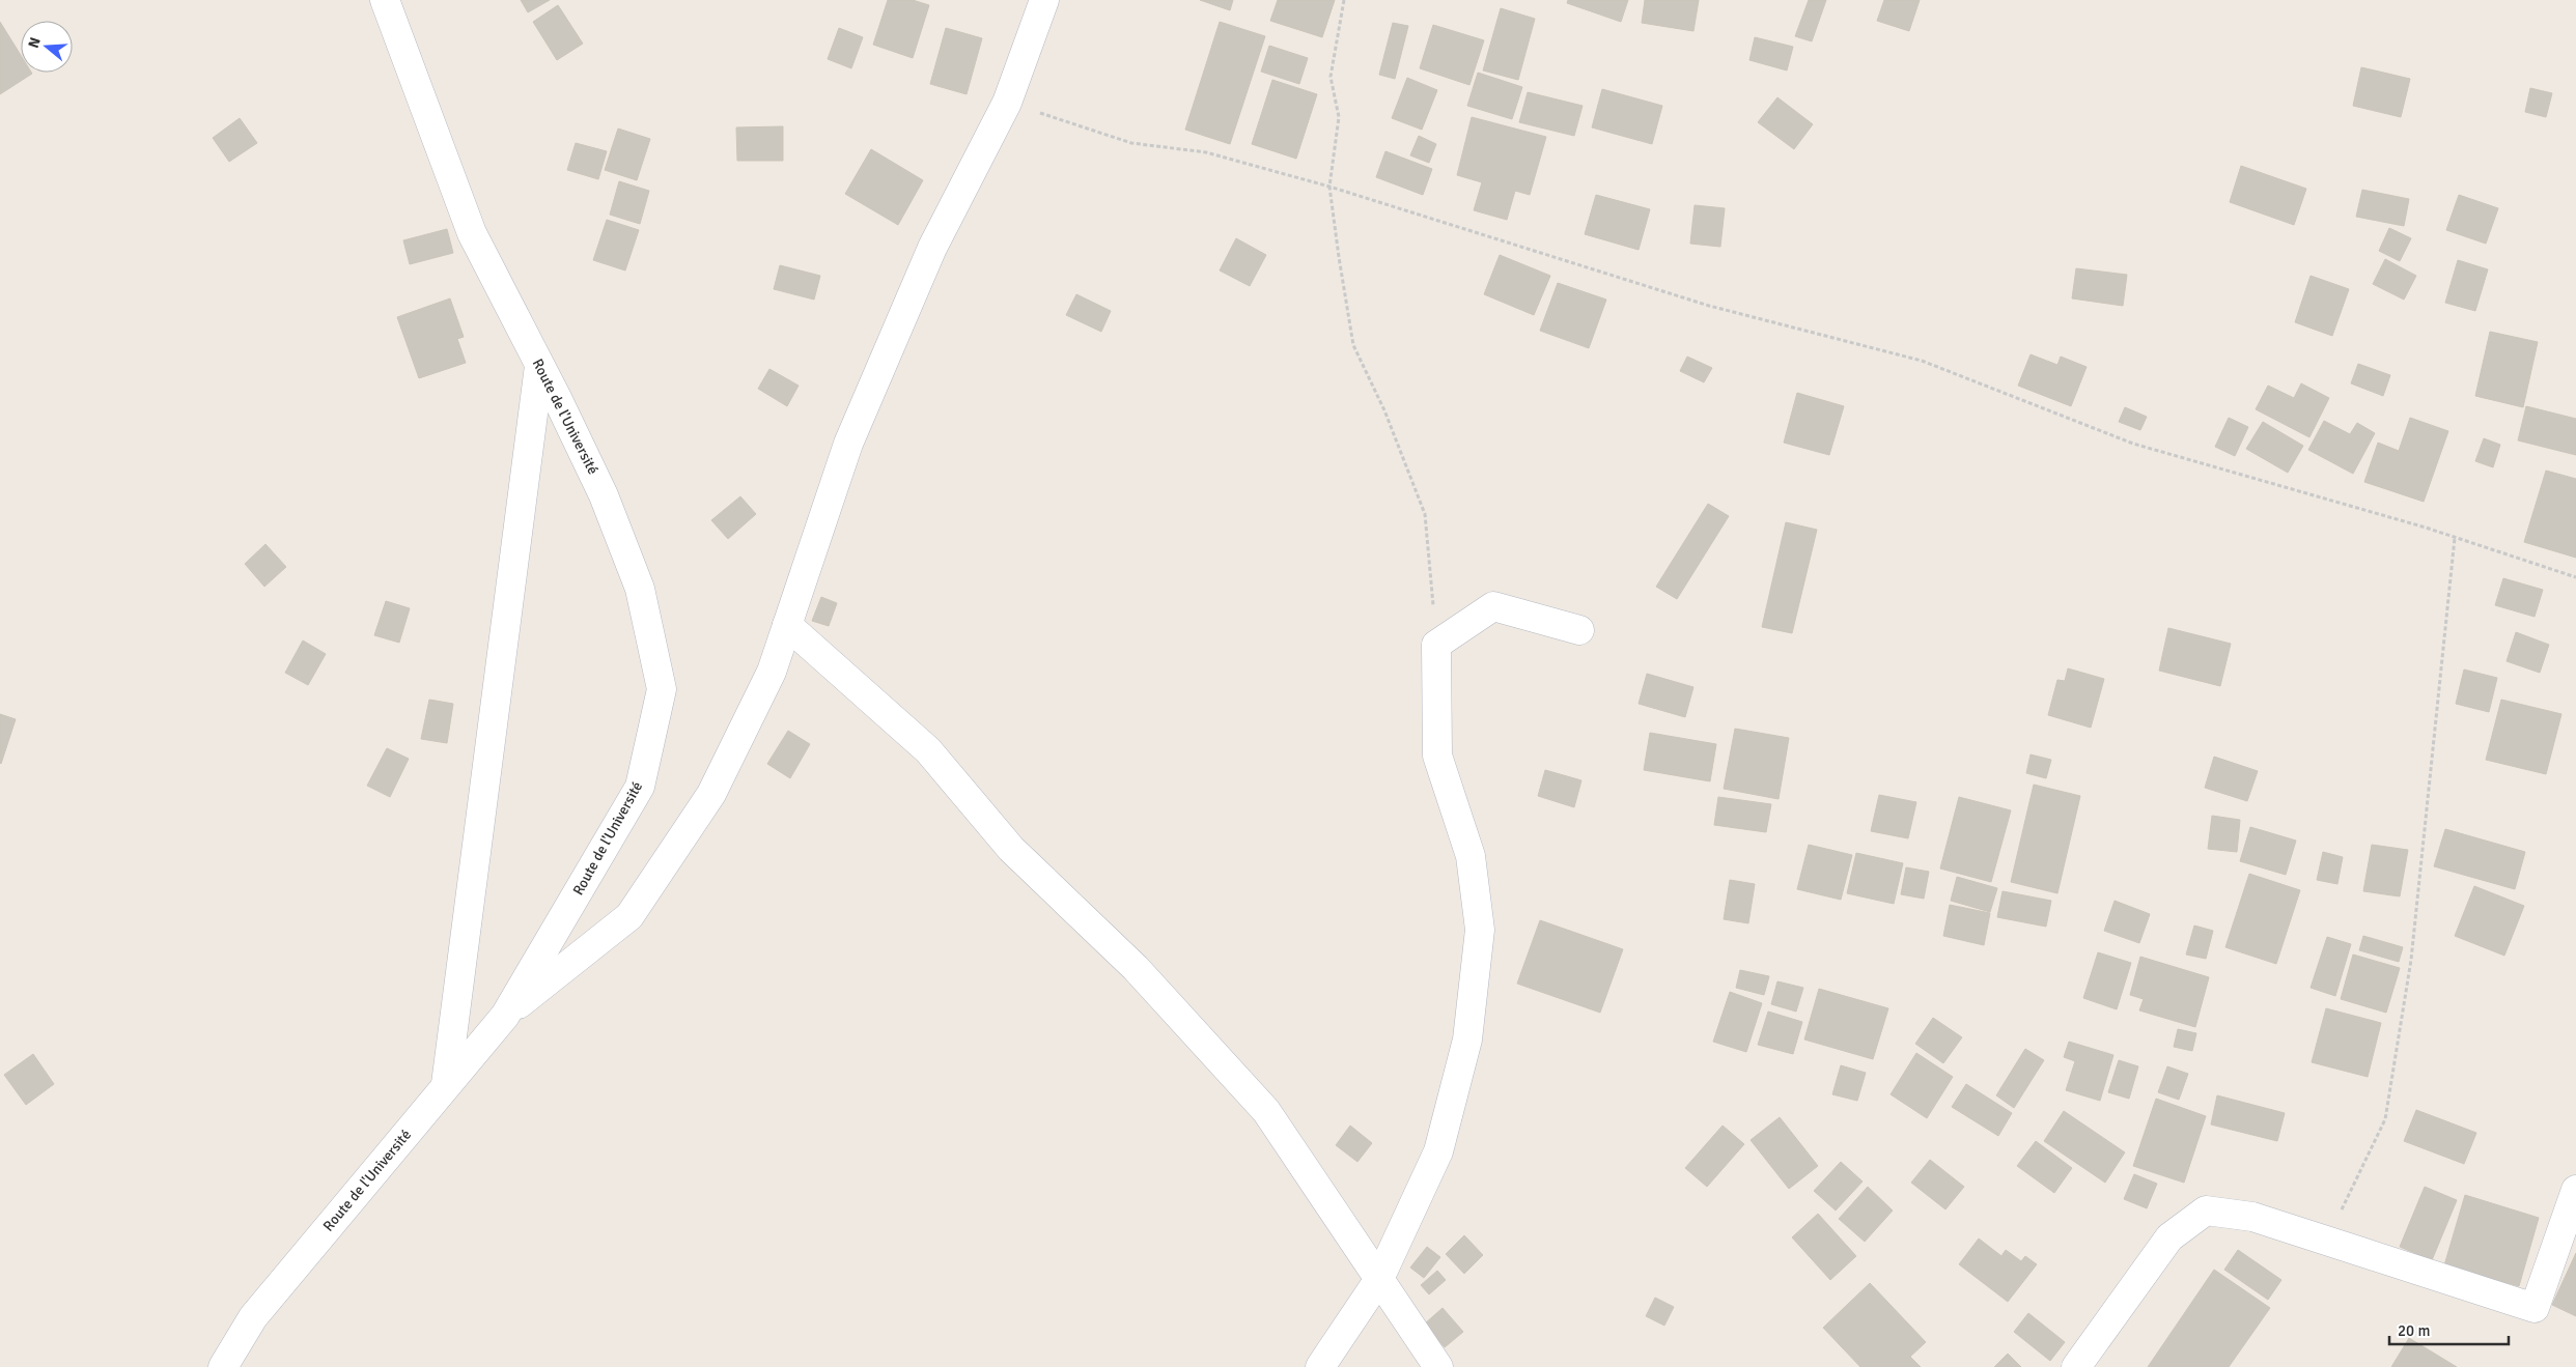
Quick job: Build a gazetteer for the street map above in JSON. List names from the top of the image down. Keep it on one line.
{"streets":{"street":["Route de l'Université"]},"scale_bar":"20 m","north":"left"}
